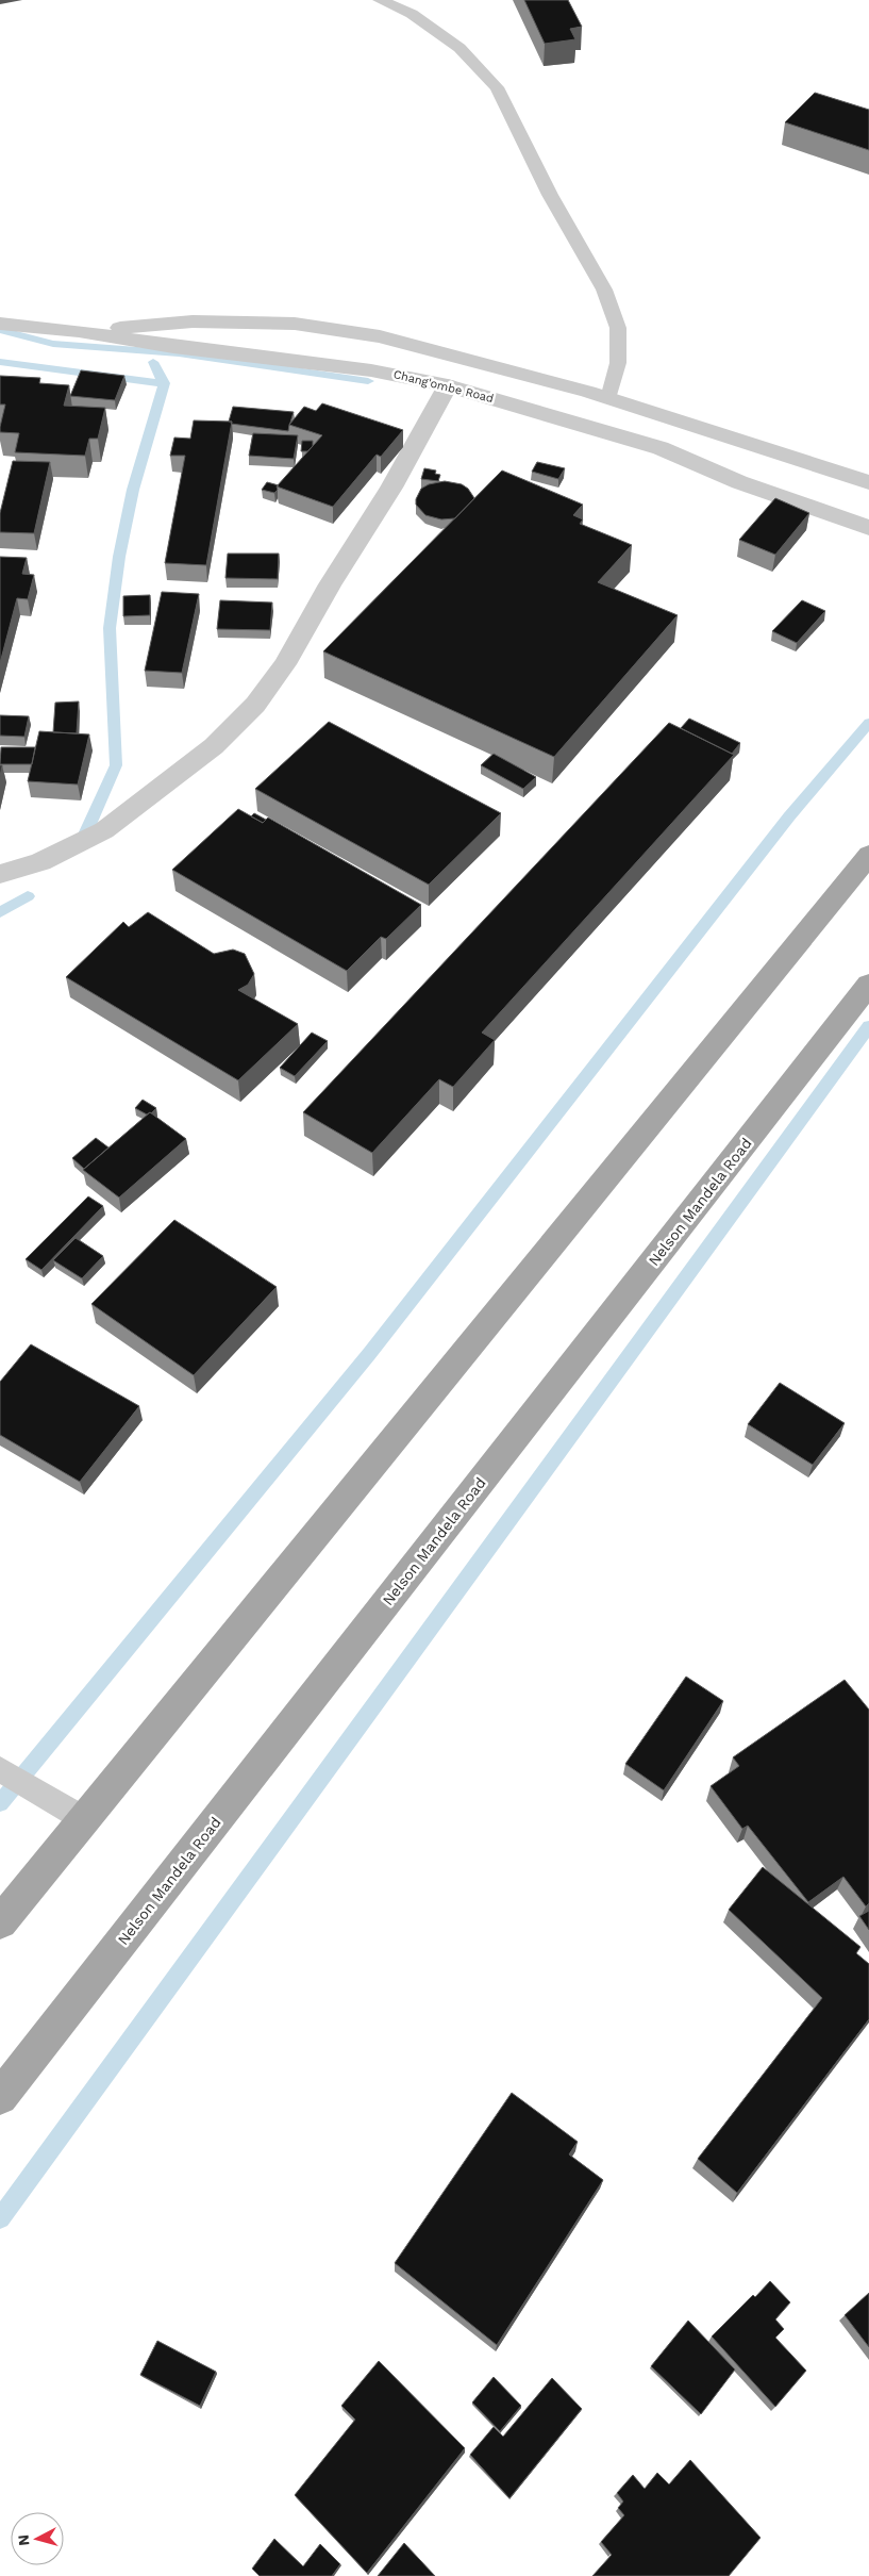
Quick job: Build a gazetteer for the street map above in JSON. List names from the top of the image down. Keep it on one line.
{"streets":{"main road":["Nelson Mandela Road"],"street":["Chang'ombe Road"]},"north":"left"}
